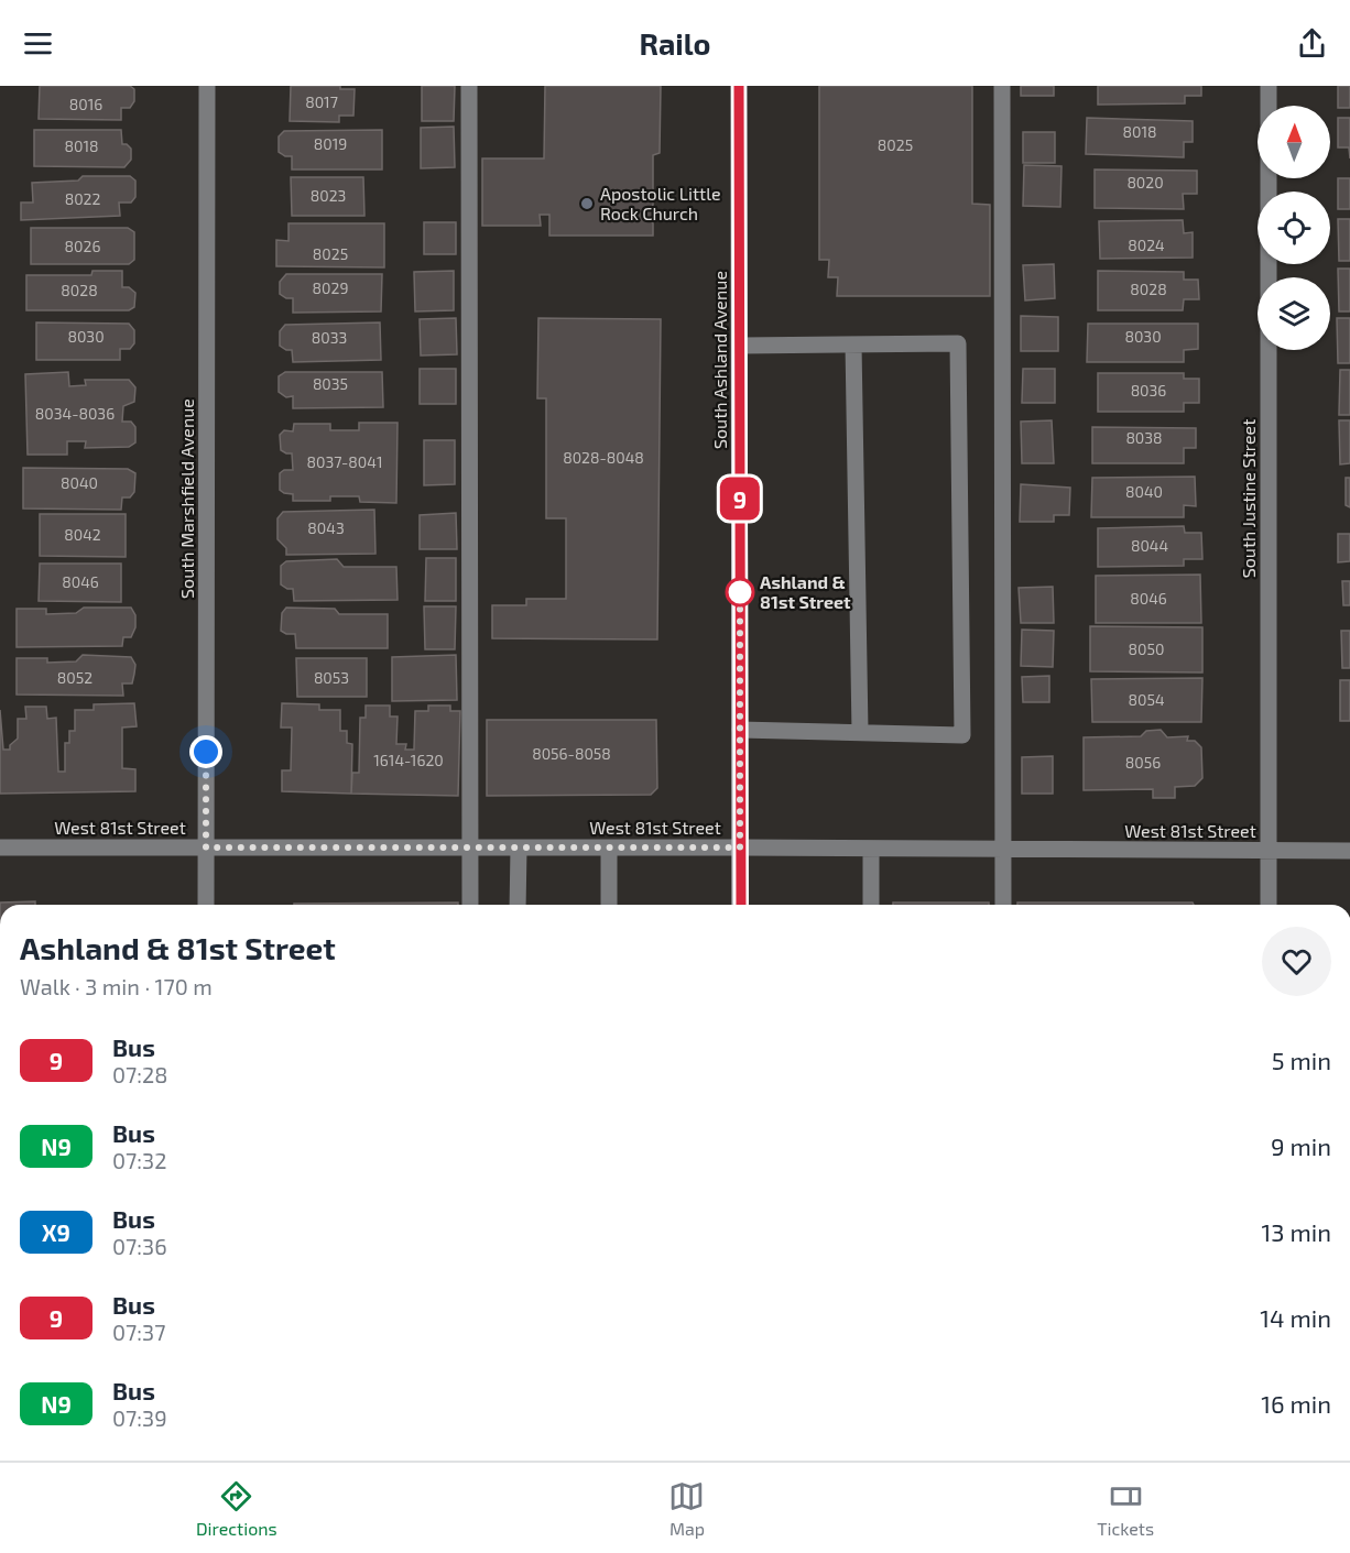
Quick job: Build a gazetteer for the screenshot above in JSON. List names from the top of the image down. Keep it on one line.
{"streets":{"main road":["South Ashland Avenue"],"street":["South Marshfield Avenue","South Justine Street","West 81st Street"]},"crossings":[["South Ashland Avenue","West 81st Street"],["South Marshfield Avenue","West 81st Street"],["South Justine Street","West 81st Street"]],"places":["Apostolic Little Rock Church","Ashland & 81st Street"],"lines":["bus line 9"],"house_numbers":["8017","8016","8018","8019","8025","8018","8020","8023","8022","8024","8026","8025","8029","8028","8028","8030","8030","8033","8035","8036","8034-8036","8038","8028-8048","8037-8041","8040","8040","8043","8042","8044","8046","8046","8050","8052","8053","8054","8056-8058","1614-1620","8056"],"north":"top","page":{"header":"Railo","on_map":"9","heading":["Ashland & 81st Street","Walk · 3 min · 170 m"],"list":[{"mark":"9","name":"Bus","note":"07:28","value":"5 min"},{"mark":"N9","name":"Bus","note":"07:32","value":"9 min"},{"mark":"X9","name":"Bus","note":"07:36","value":"13 min"},{"mark":"9","name":"Bus","note":"07:37","value":"14 min"},{"mark":"N9","name":"Bus","note":"07:39","value":"16 min"}],"tabs":["Directions","Map","Tickets"]}}
